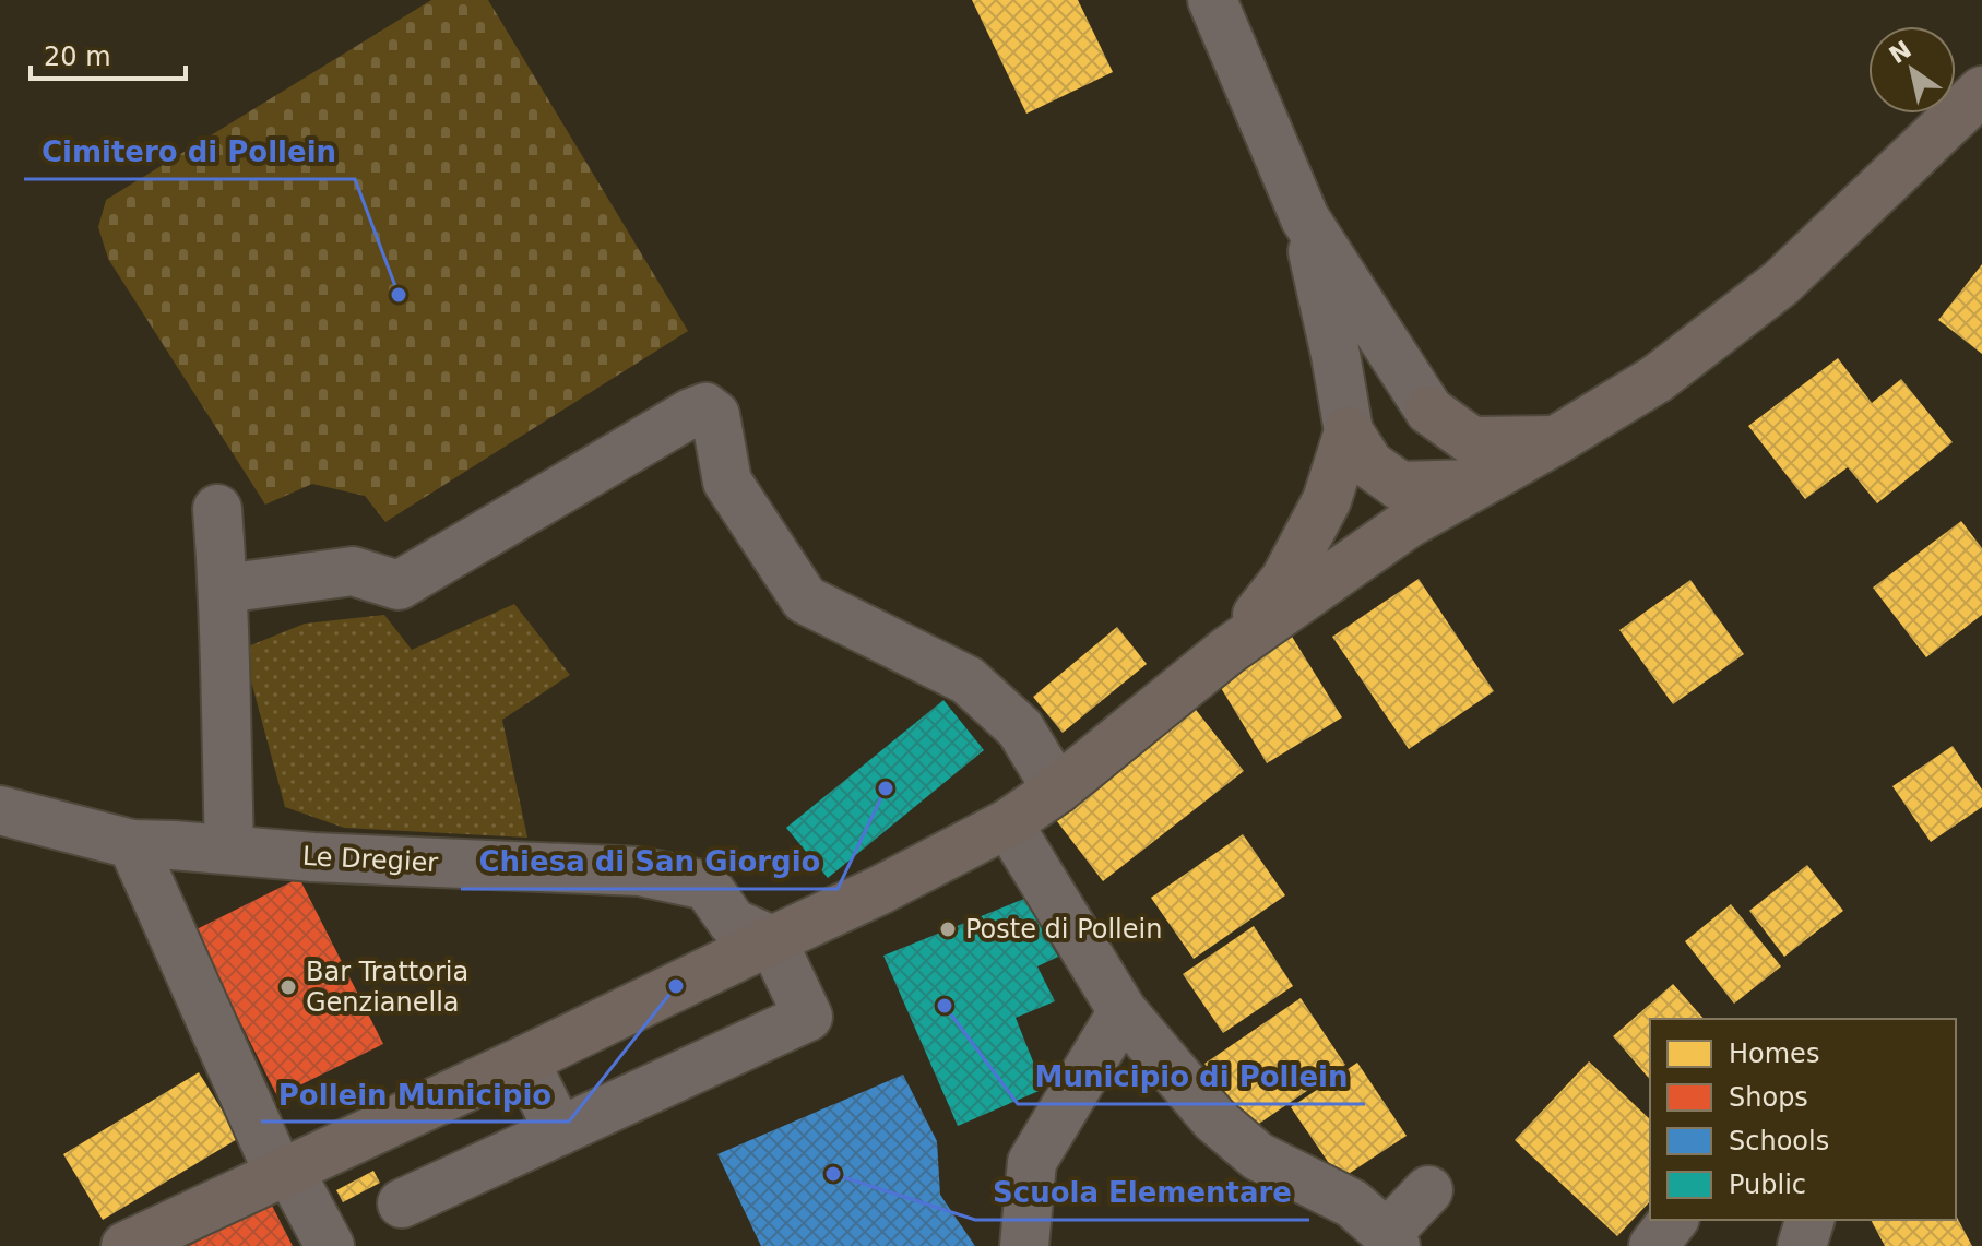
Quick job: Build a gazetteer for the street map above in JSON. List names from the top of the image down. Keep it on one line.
{"streets":{"street":["Le Dregier"]},"places":["Cimitero di Pollein","Chiesa di San Giorgio","Poste di Pollein","Pollein Municipio","Bar Trattoria Genzianella","Municipio di Pollein","Scuola Elementare"],"legend":["Homes","Shops","Schools","Public"],"scale_bar":"20 m","north":"top left"}
